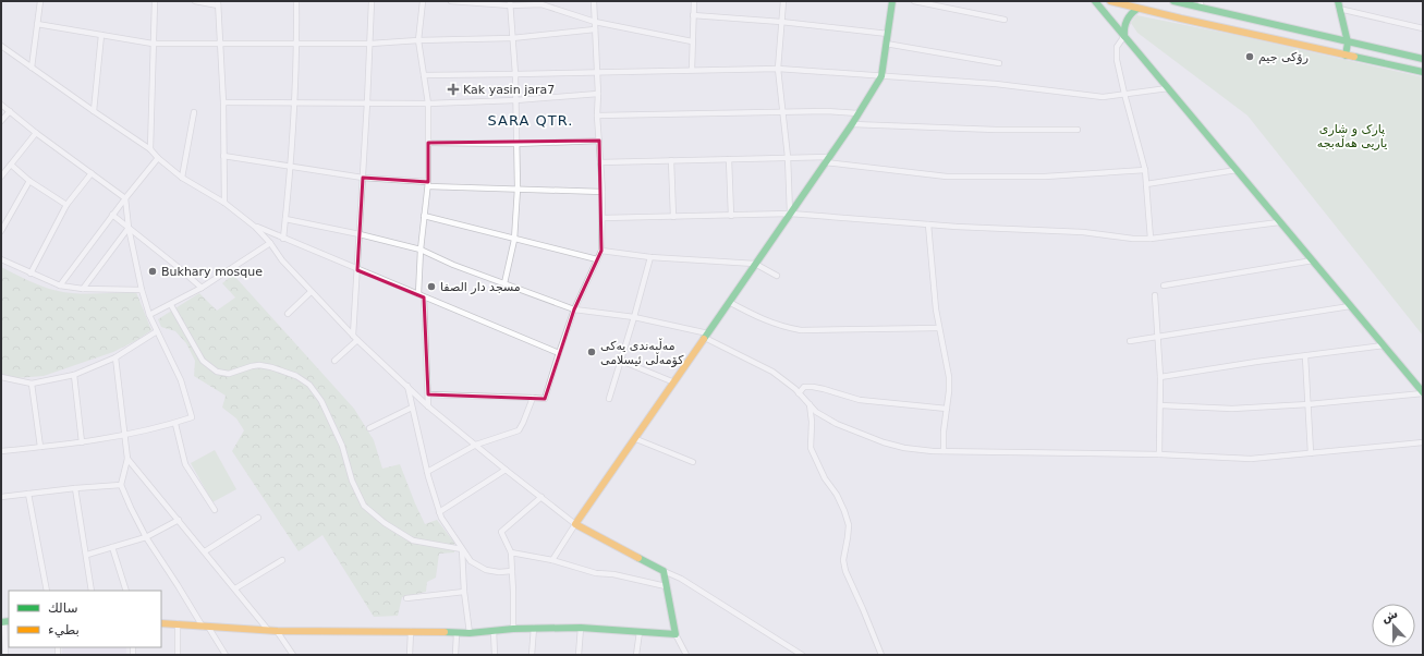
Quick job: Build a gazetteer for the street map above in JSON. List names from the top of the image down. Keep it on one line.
{"districts":["SARA QTR."],"parks":["پارک و شاری یاریی ھەڵەبجە"],"places":{"other":["رۆکی جیم","Bukhary mosque","مسجد دار الصفا","مەڵبەندی یەکی کۆمەڵی ئیسلامی"],"health":["Kak yasin jara7"]},"legend":["سالك","بطيء"],"north":"top"}
